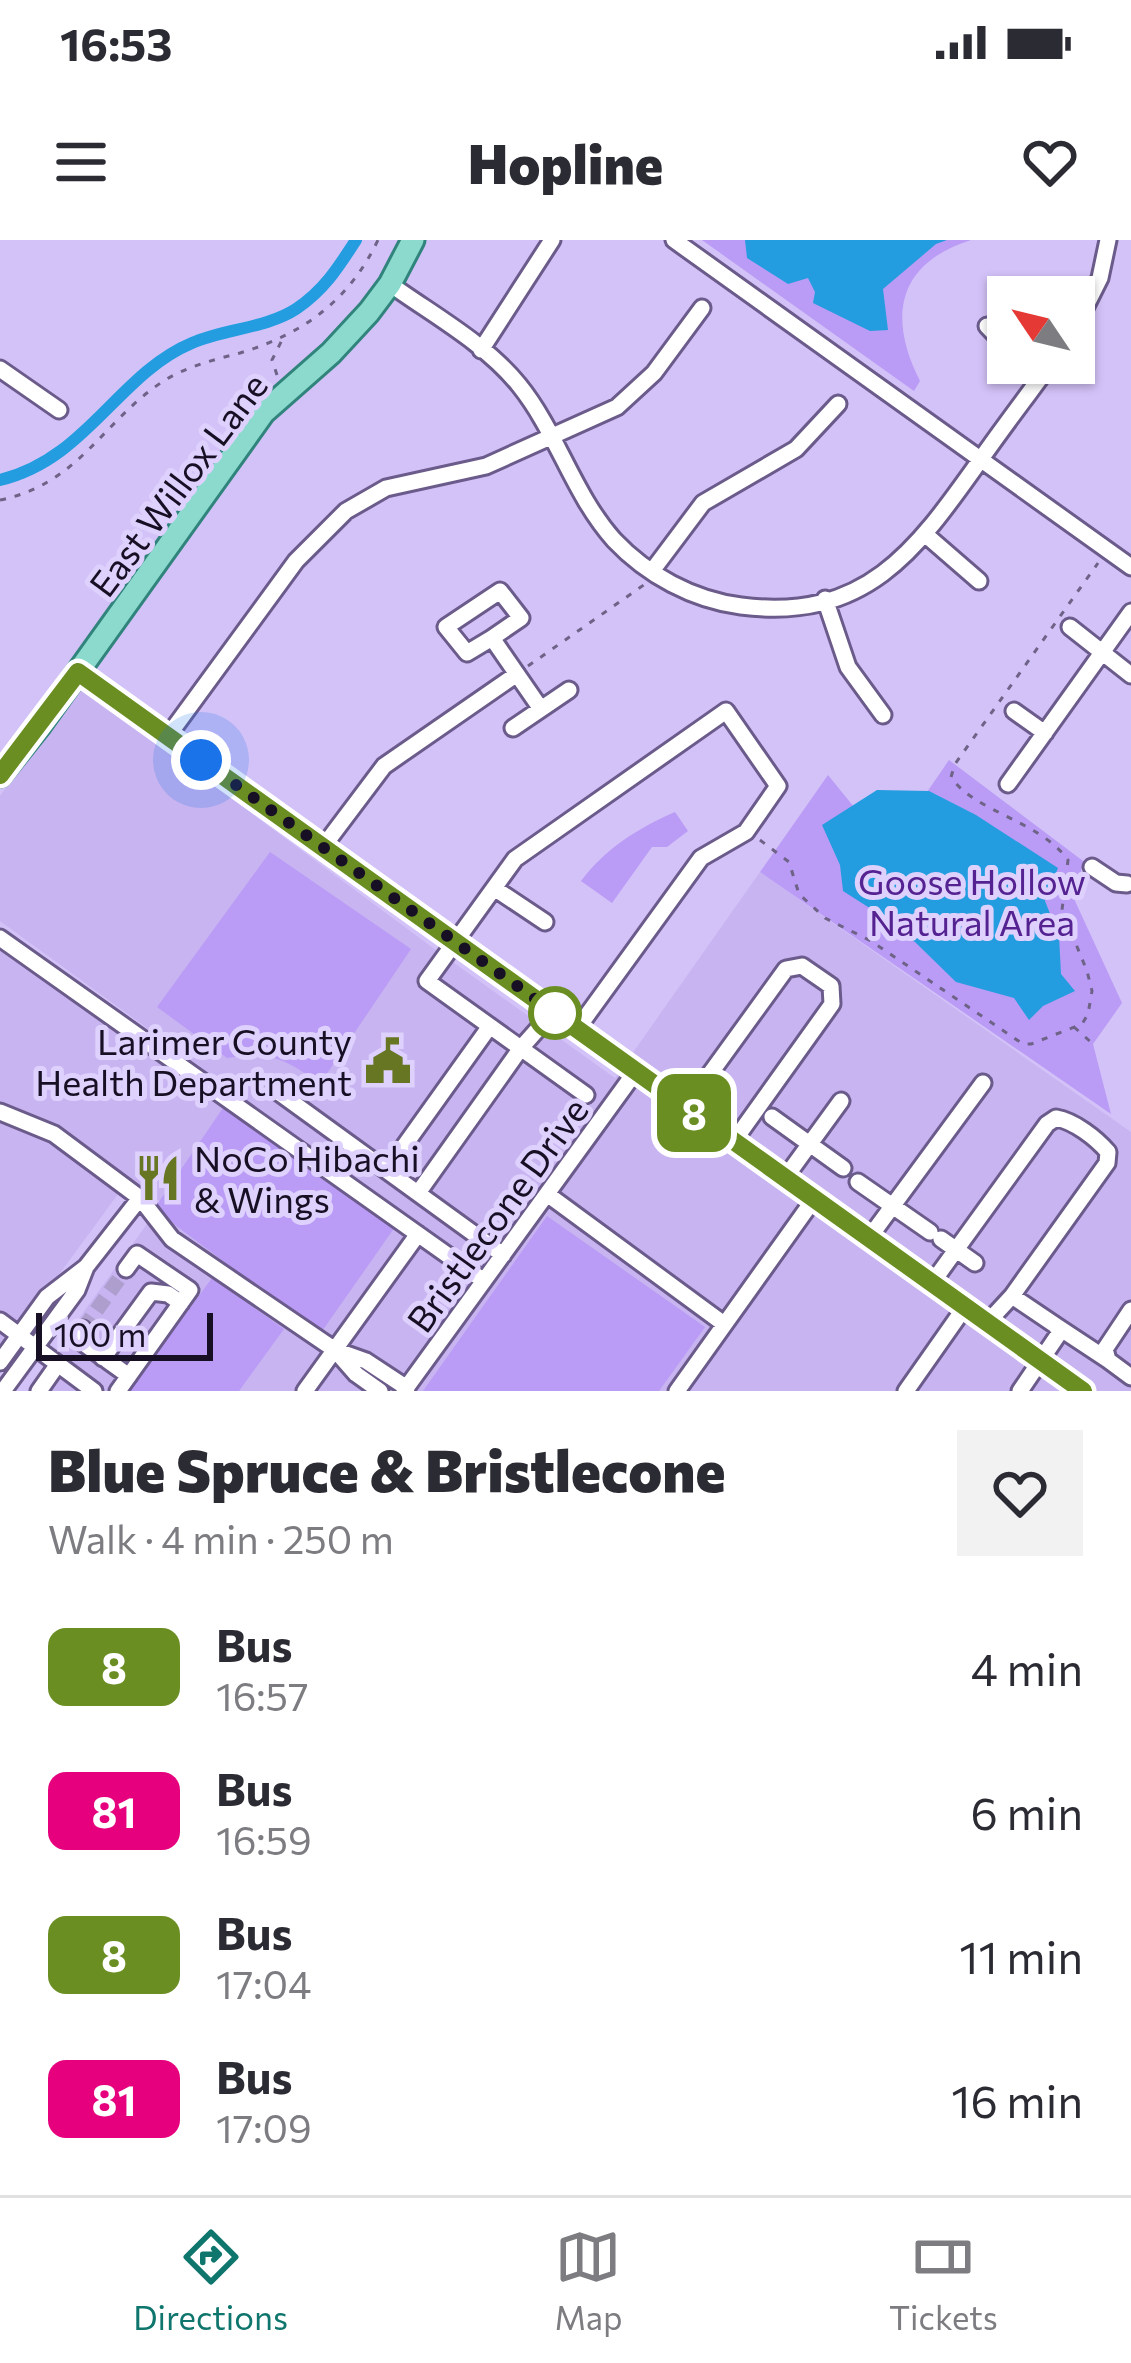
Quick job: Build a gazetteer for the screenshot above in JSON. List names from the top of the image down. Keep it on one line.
{"streets":{"main road":["East Willox Lane"],"street":["Bristlecone Drive"]},"parks":["Goose Hollow Natural Area"],"places":{"public building":["Larimer County Health Department"],"restaurant":["NoCo Hibachi & Wings"]},"lines":["bus line 8"],"scale_bar":"100 m","north":"top left","page":{"status":"16:53","header":"Hopline","on_map":"8","scale":"100 m","heading":["Blue Spruce & Bristlecone","Walk · 4 min · 250 m"],"list":[{"mark":"8","name":"Bus","note":"16:57","value":"4 min"},{"mark":"81","name":"Bus","note":"16:59","value":"6 min"},{"mark":"8","name":"Bus","note":"17:04","value":"11 min"},{"mark":"81","name":"Bus","note":"17:09","value":"16 min"}],"tabs":["Directions","Map","Tickets"]}}
